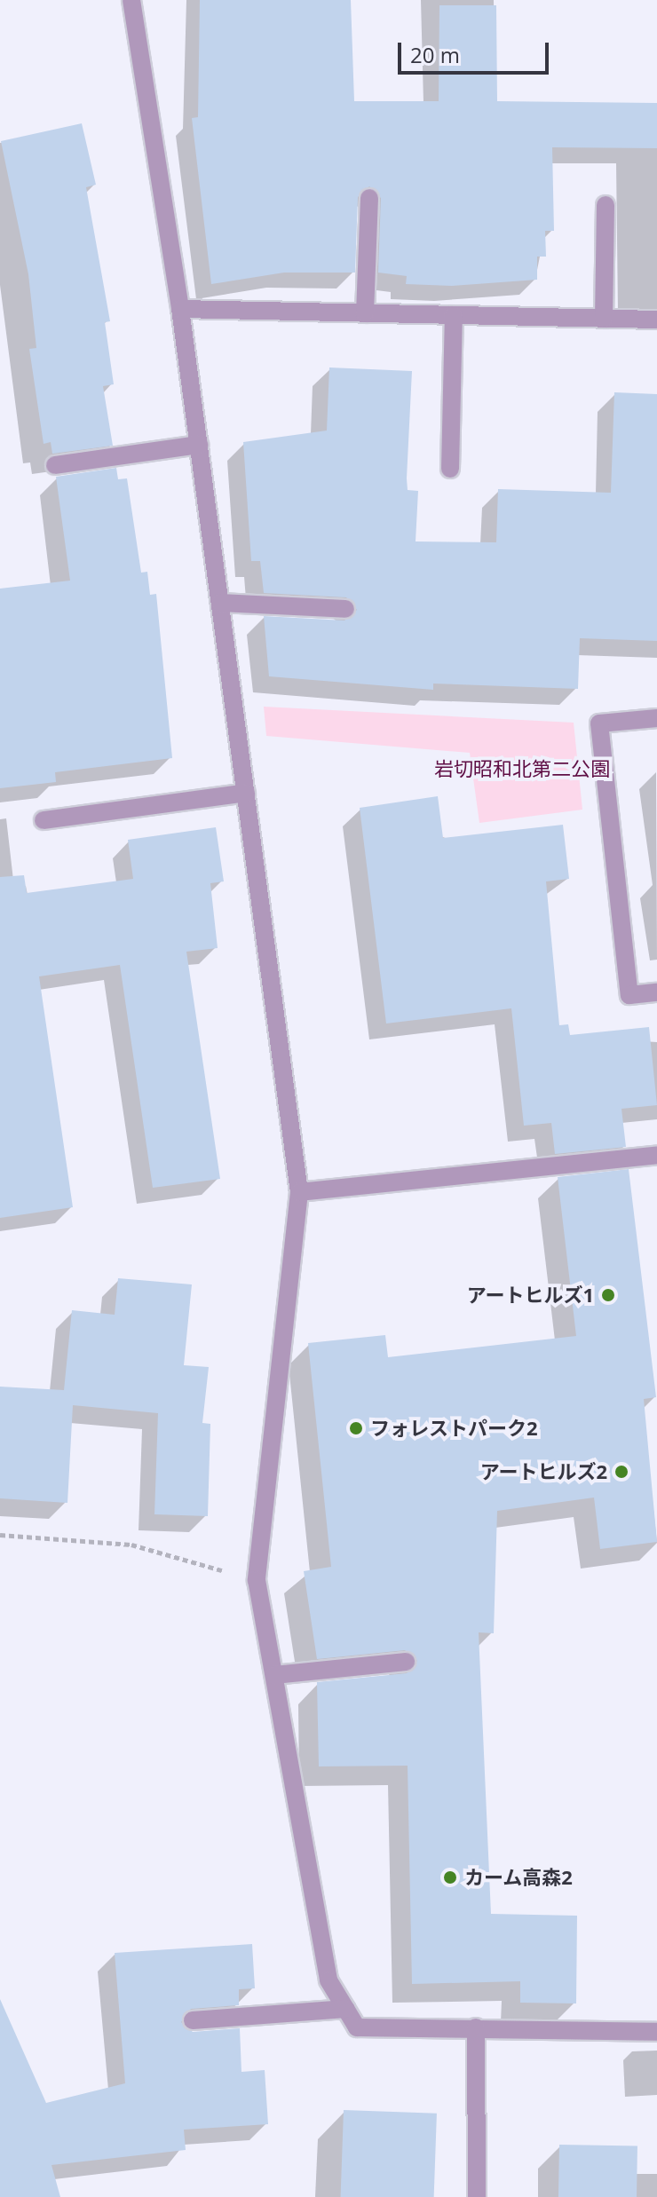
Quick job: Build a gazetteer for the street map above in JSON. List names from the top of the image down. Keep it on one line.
{"parks":["岩切昭和北第二公園"],"places":["アートヒルズ1","フォレストパーク2","アートヒルズ2","カーム高森2"],"scale_bar":"20 m"}
